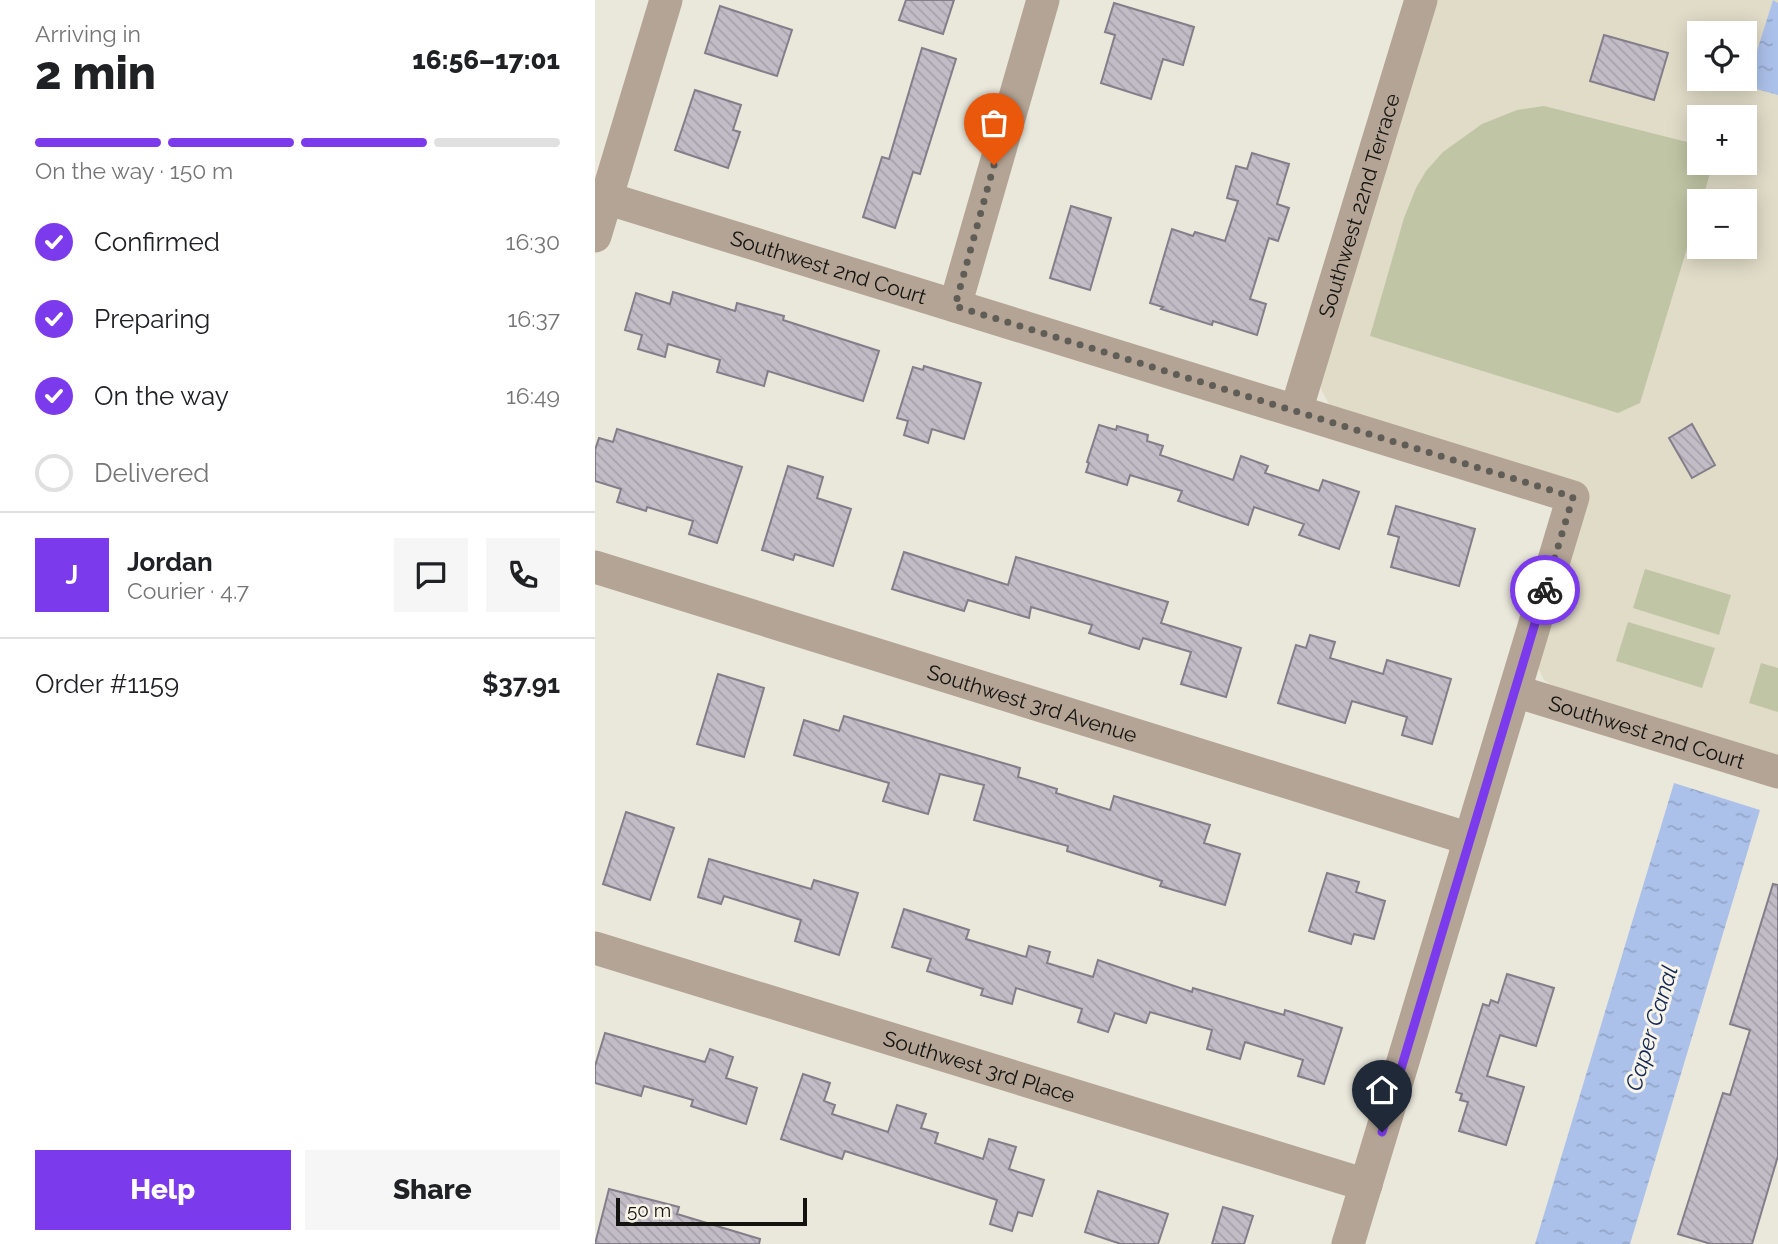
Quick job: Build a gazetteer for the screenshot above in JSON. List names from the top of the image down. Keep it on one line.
{"streets":{"street":["Southwest 22nd Terrace","Southwest 2nd Court","Southwest 3rd Avenue","Southwest 3rd Place"]},"crossings":[["Southwest 22nd Terrace","Southwest 2nd Court"]],"water":["Caper Canal"],"scale_bar":"50 m","page":{"heading":["2 min","Arriving in","16:56–17:01"],"panel":["Jordan","Courier · 4.7","Order #1159","$37.91"],"map_buttons":["+","−"],"bar":"On the way · 150 m","list":[["Confirmed","16:30"],["Preparing","16:37"],["On the way","16:49"],"Delivered"],"round":"J","buttons":["Help","Share"],"scale":"50 m"}}
